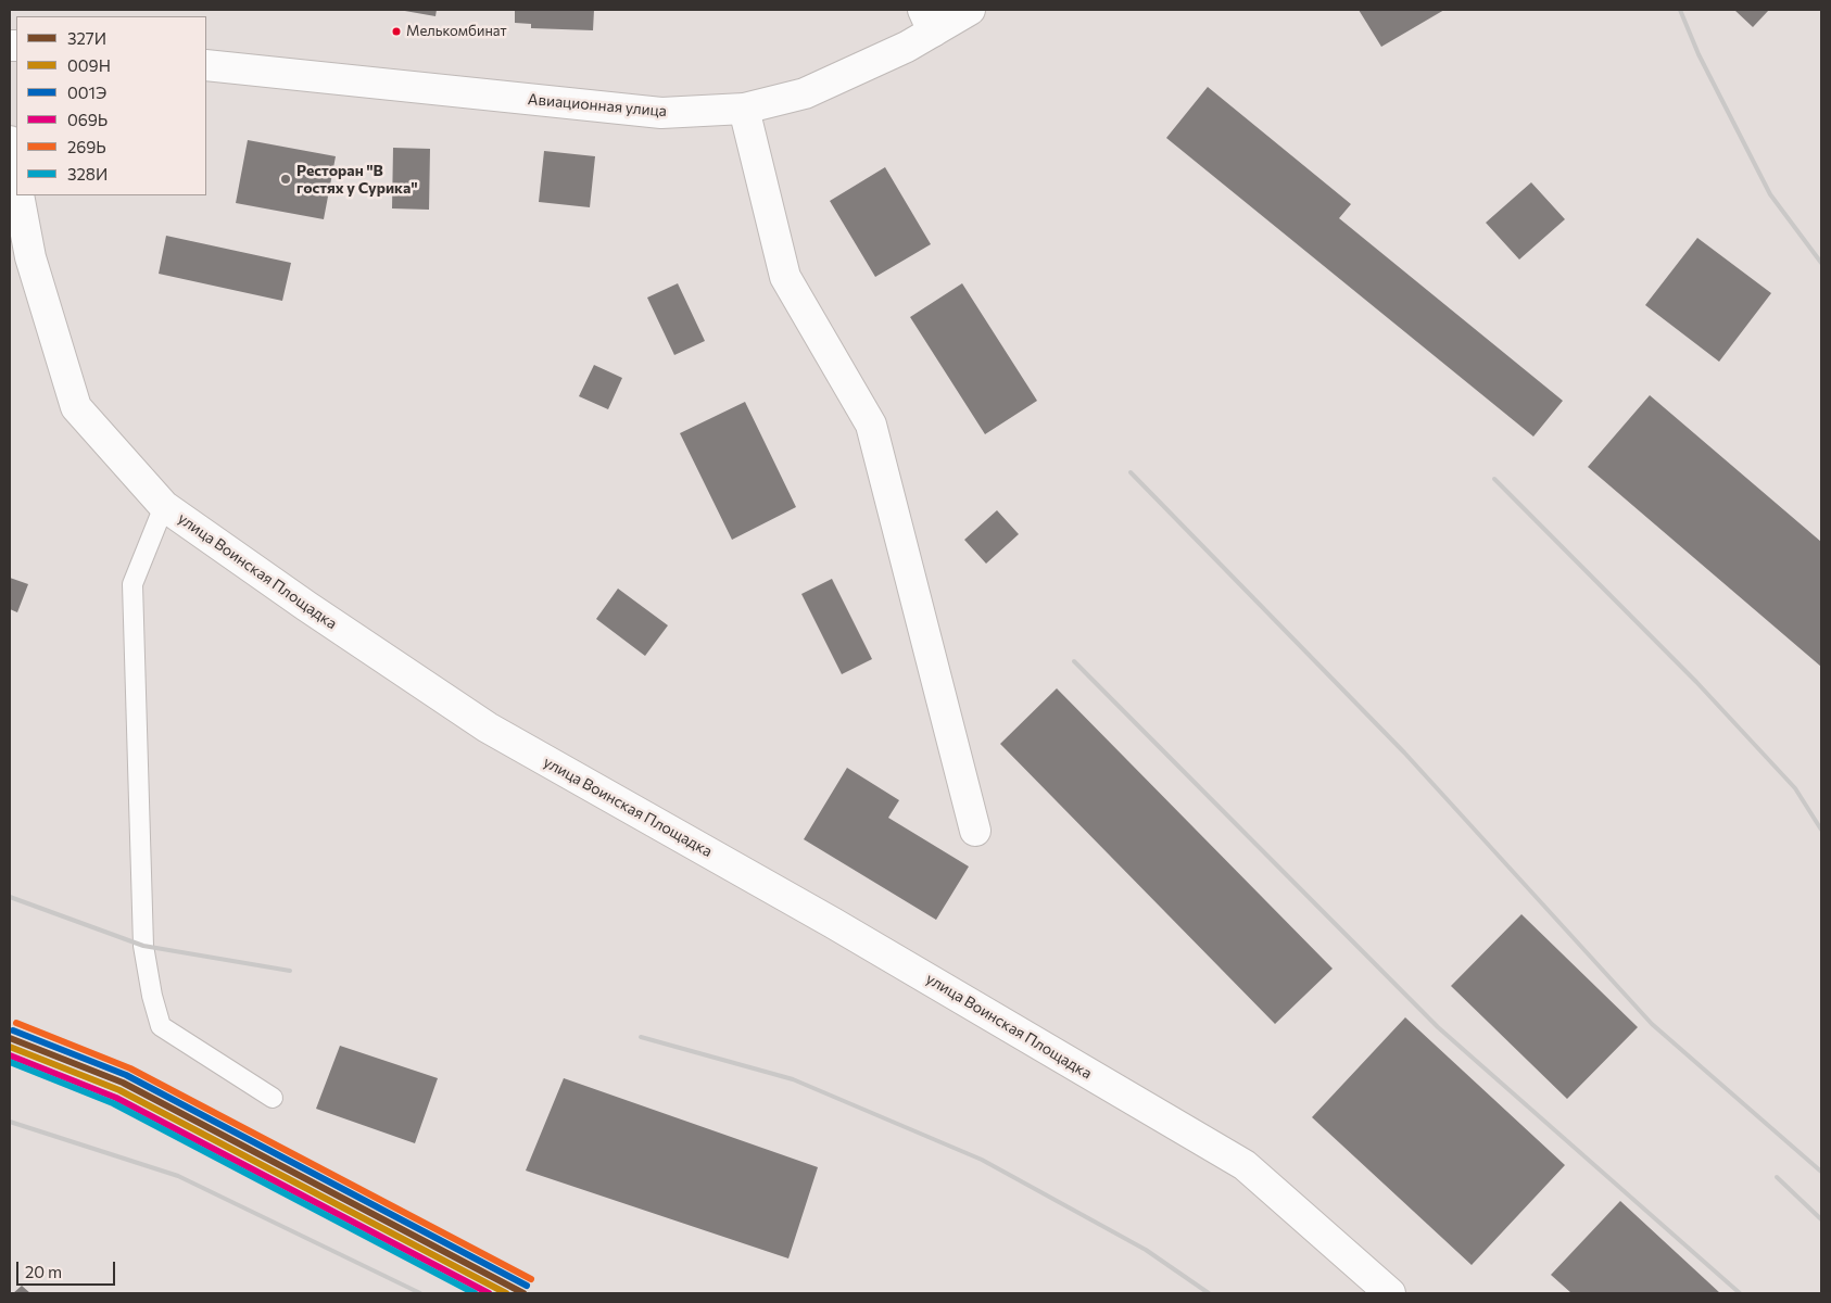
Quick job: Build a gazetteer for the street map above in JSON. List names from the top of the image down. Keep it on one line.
{"streets":{"street":["Авиационная улица","улица Воинская Площадка"]},"places":["Мелькомбинат","Ресторан \"В гостях у Сурика\""],"lines":["transit line 269Ь","transit line 001Э","transit line 327И","transit line 009Н","transit line 069Ь","transit line 328И"],"legend":["327И","009Н","001Э","069Ь","269Ь","328И"],"scale_bar":"20 m"}
